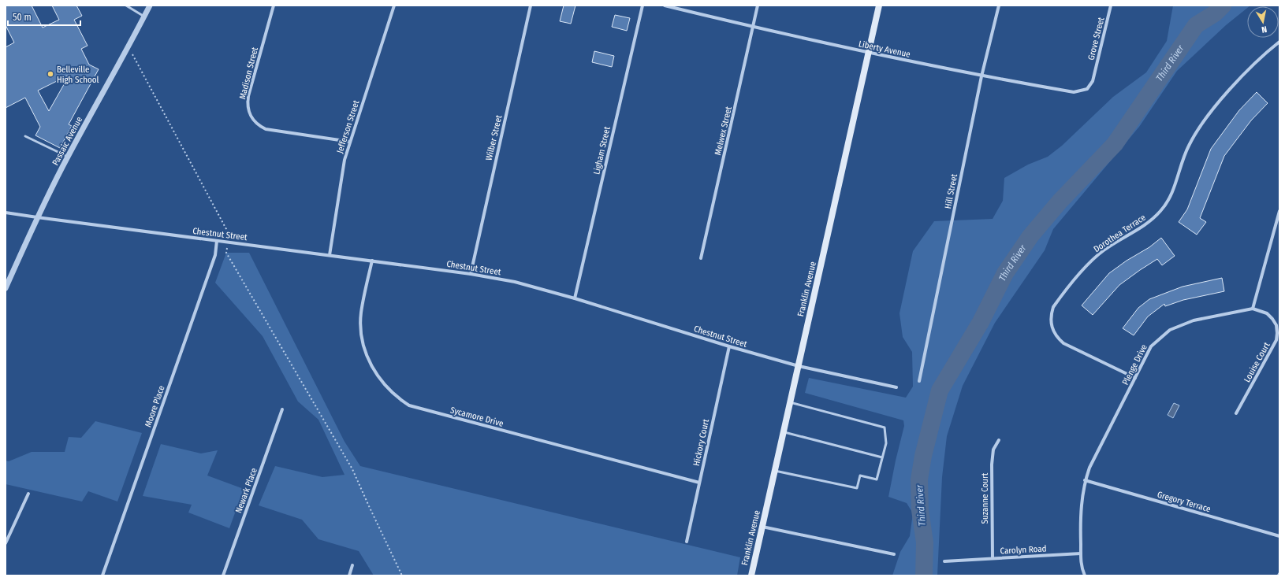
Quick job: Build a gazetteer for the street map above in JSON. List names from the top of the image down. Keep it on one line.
{"streets":{"main road":["Franklin Avenue"],"street":["Grove Street","Liberty Avenue","Madison Street","Jefferson Street","Melwex Street","Wilber Street","Passaic Avenue","Ligham Street","Hill Street","Dorothea Terrace","Chestnut Street","Louise Court","Plenge Drive","Moore Place","Sycamore Drive","Hickory Court","Newark Place","Suzanne Court","Gregory Terrace","Carolyn Road"]},"crossings":[["Grove Street","Liberty Avenue"],["Liberty Avenue","Melwex Street"],["Liberty Avenue","Hill Street"],["Liberty Avenue","Franklin Avenue"],["Madison Street","Jefferson Street"],["Jefferson Street","Chestnut Street"],["Wilber Street","Chestnut Street"],["Passaic Avenue","Chestnut Street"],["Ligham Street","Chestnut Street"],["Dorothea Terrace","Plenge Drive"],["Chestnut Street","Franklin Avenue"],["Chestnut Street","Moore Place"],["Chestnut Street","Sycamore Drive"],["Chestnut Street","Hickory Court"],["Louise Court","Plenge Drive"],["Plenge Drive","Gregory Terrace"],["Plenge Drive","Carolyn Road"],["Sycamore Drive","Hickory Court"],["Suzanne Court","Carolyn Road"]],"water":["Third River"],"places":["Belleville High School"],"scale_bar":"50 m","north":"bottom"}
